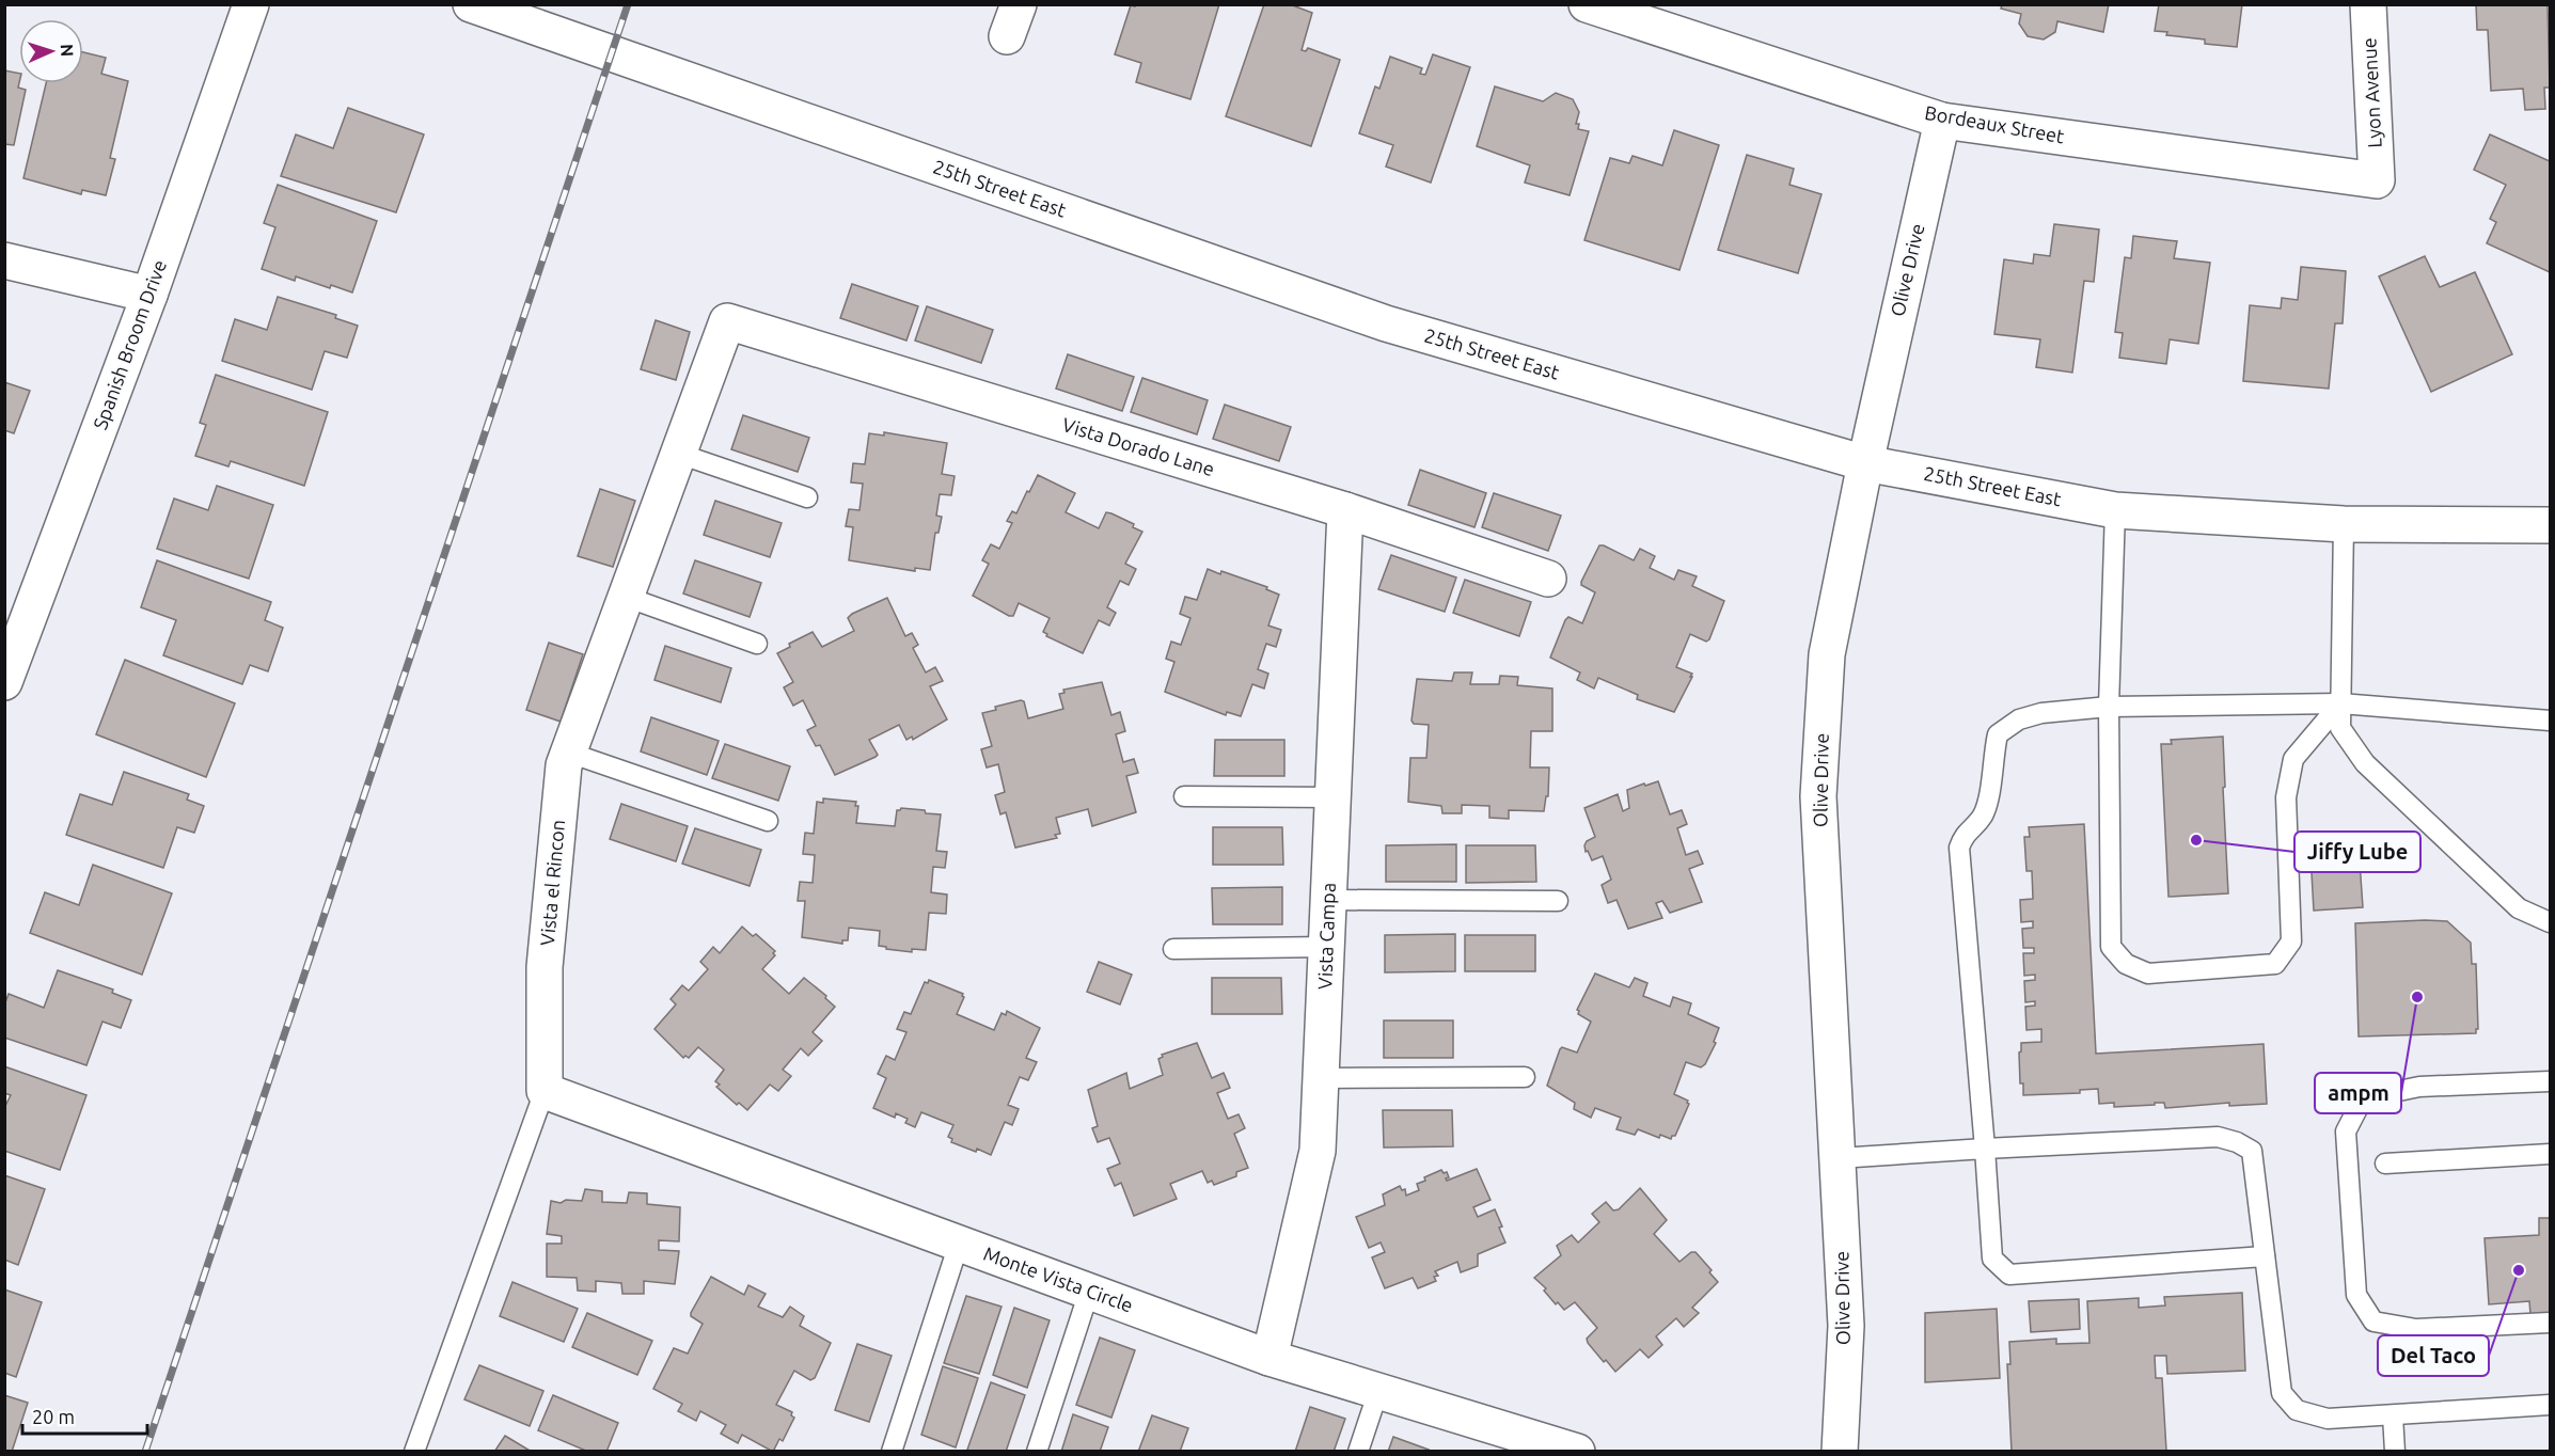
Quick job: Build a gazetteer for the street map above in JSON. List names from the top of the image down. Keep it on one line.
{"streets":{"street":["Lyon Avenue","Bordeaux Street","25th Street East","Olive Drive","Spanish Broom Drive","Vista Dorado Lane","Vista el Rincon","Vista Campa","Monte Vista Circle"]},"crossings":[["Lyon Avenue","Bordeaux Street"],["Bordeaux Street","Olive Drive"],["25th Street East","Olive Drive"],["Vista Dorado Lane","Vista el Rincon"],["Vista Dorado Lane","Vista Campa"],["Vista el Rincon","Monte Vista Circle"],["Vista Campa","Monte Vista Circle"]],"places":["Jiffy Lube","ampm","Del Taco"],"scale_bar":"20 m","north":"right"}
